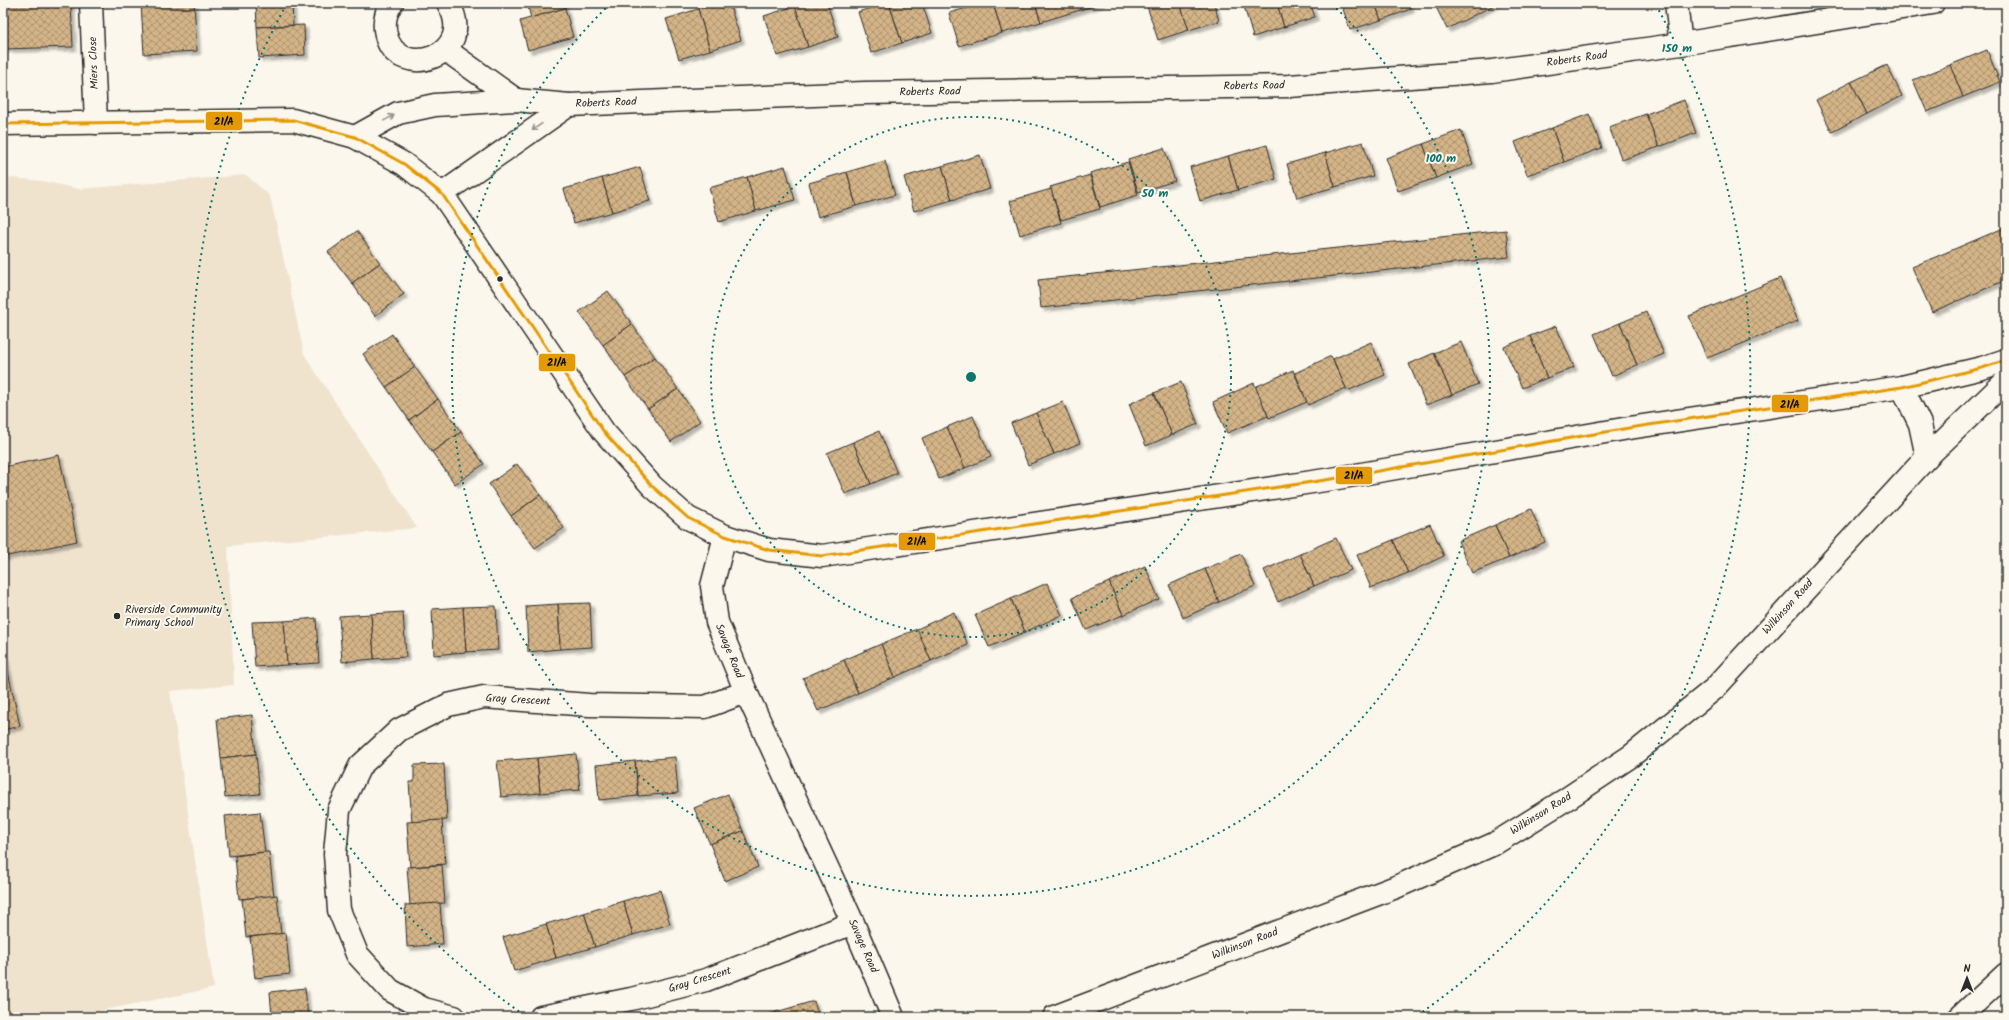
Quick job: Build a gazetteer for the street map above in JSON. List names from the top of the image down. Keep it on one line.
{"streets":{"street":["Roberts Road","Miers Close","Wilkinson Road","Savage Road","Gray Crescent"]},"crossings":[["Savage Road","Gray Crescent"]],"places":["Riverside Community Primary School"],"lines":["transit line 21/A"],"north":"top","rings":["150 m","100 m","50 m"]}
